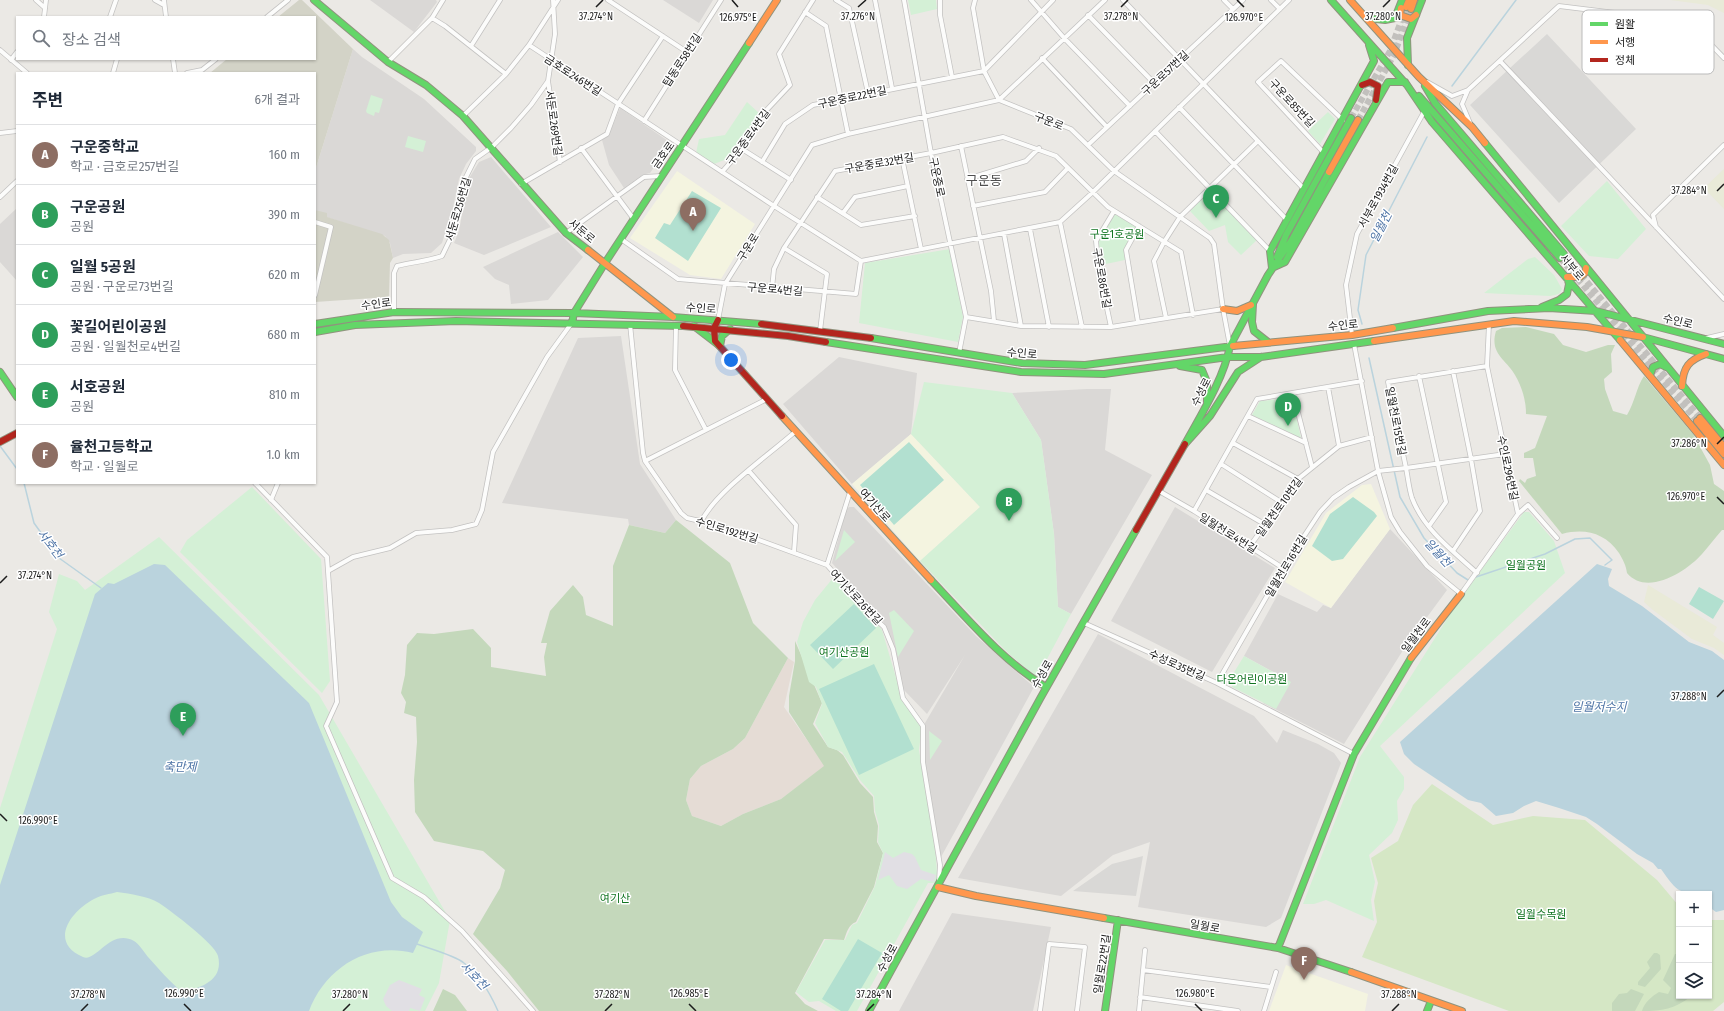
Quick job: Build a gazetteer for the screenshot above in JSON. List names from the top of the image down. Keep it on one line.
{"streets":{"street":["탑동로58번길","구운로57번길","금호로246번길","구운중로22번길","구운로85번길","구운로","서둔로269번길","구운중로4번길","금호로","구운중로32번길","구운중로","서부로1934번길","서둔로256번길","서둔로","서부로","구운로86번길","구운로4번길","수인로","수성로","일월천로15번길","수인로296번길","여기산로","일월천로10번길","수인로192번길","일월천로4번길","일월천로16번길","여기산로26번길","일월천로","수성로35번길","일월로","일월로22번길"]},"crossings":[["탑동로58번길","금호로246번길"],["구운로57번길","구운로"],["금호로246번길","구운로"],["금호로246번길","서둔로269번길"],["금호로246번길","구운중로4번길"],["금호로246번길","금호로"],["금호로246번길","구운중로32번길"],["금호로246번길","구운로4번길"],["구운중로22번길","구운중로"],["구운로","구운중로"],["구운로","구운로4번길"],["구운로","수인로"],["구운로","수성로"],["금호로","서둔로"],["금호로","구운로4번길"],["금호로","수인로"],["구운중로32번길","구운중로"],["구운중로32번길","구운로86번길"],["구운중로32번길","구운로4번길"],["구운중로","수인로"],["서부로1934번길","서부로"],["서부로1934번길","수인로"],["서둔로256번길","서둔로"],["서둔로256번길","수인로"],["서둔로","수인로"],["서부로","수인로"],["수인로","수성로"],["수인로","수인로296번길"],["수인로","여기산로"],["수인로","수인로192번길"],["수성로","여기산로"],["수성로","여기산로26번길"],["수성로","수성로35번길"],["수성로","일월로"],["일월천로15번길","수인로296번길"],["일월천로15번길","일월천로16번길"],["수인로296번길","일월천로"],["여기산로","여기산로26번길"],["일월천로10번길","일월천로4번길"],["수인로192번길","여기산로26번길"],["일월천로4번길","일월천로16번길"],["일월천로16번길","수성로35번길"],["여기산로26번길","일월로"],["일월천로","수성로35번길"],["일월천로","일월로"],["일월로","일월로22번길"]],"districts":["구운동"],"water":["일월천","서호천","일월저수지","축만제"],"parks":["구운1호공원","일월공원","여기산공원","다온어린이공원","여기산","일월수목원"],"legend":["원활","서행","정체"],"page":{"search":"장소 검색","heading":["주변","6개 결과"],"list":[{"mark":"A","name":"구운중학교","note":"학교 · 금호로257번길","value":"160 m"},{"mark":"B","name":"구운공원","note":"공원","value":"390 m"},{"mark":"C","name":"일월 5공원","note":"공원 · 구운로73번길","value":"620 m"},{"mark":"D","name":"꽃길어린이공원","note":"공원 · 일월천로4번길","value":"680 m"},{"mark":"E","name":"서호공원","note":"공원","value":"810 m"},{"mark":"F","name":"율천고등학교","note":"학교 · 일월로","value":"1.0 km"}],"pins":["C","A","D","B","E","F"],"map_buttons":["+","−"]},"coordinates":["37.274°N","37.276°N","37.278°N","37.280°N","126.975°E","126.970°E","37.284°N","37.286°N","37.288°N","126.990°E","126.985°E","126.980°E","37.282°N"]}
